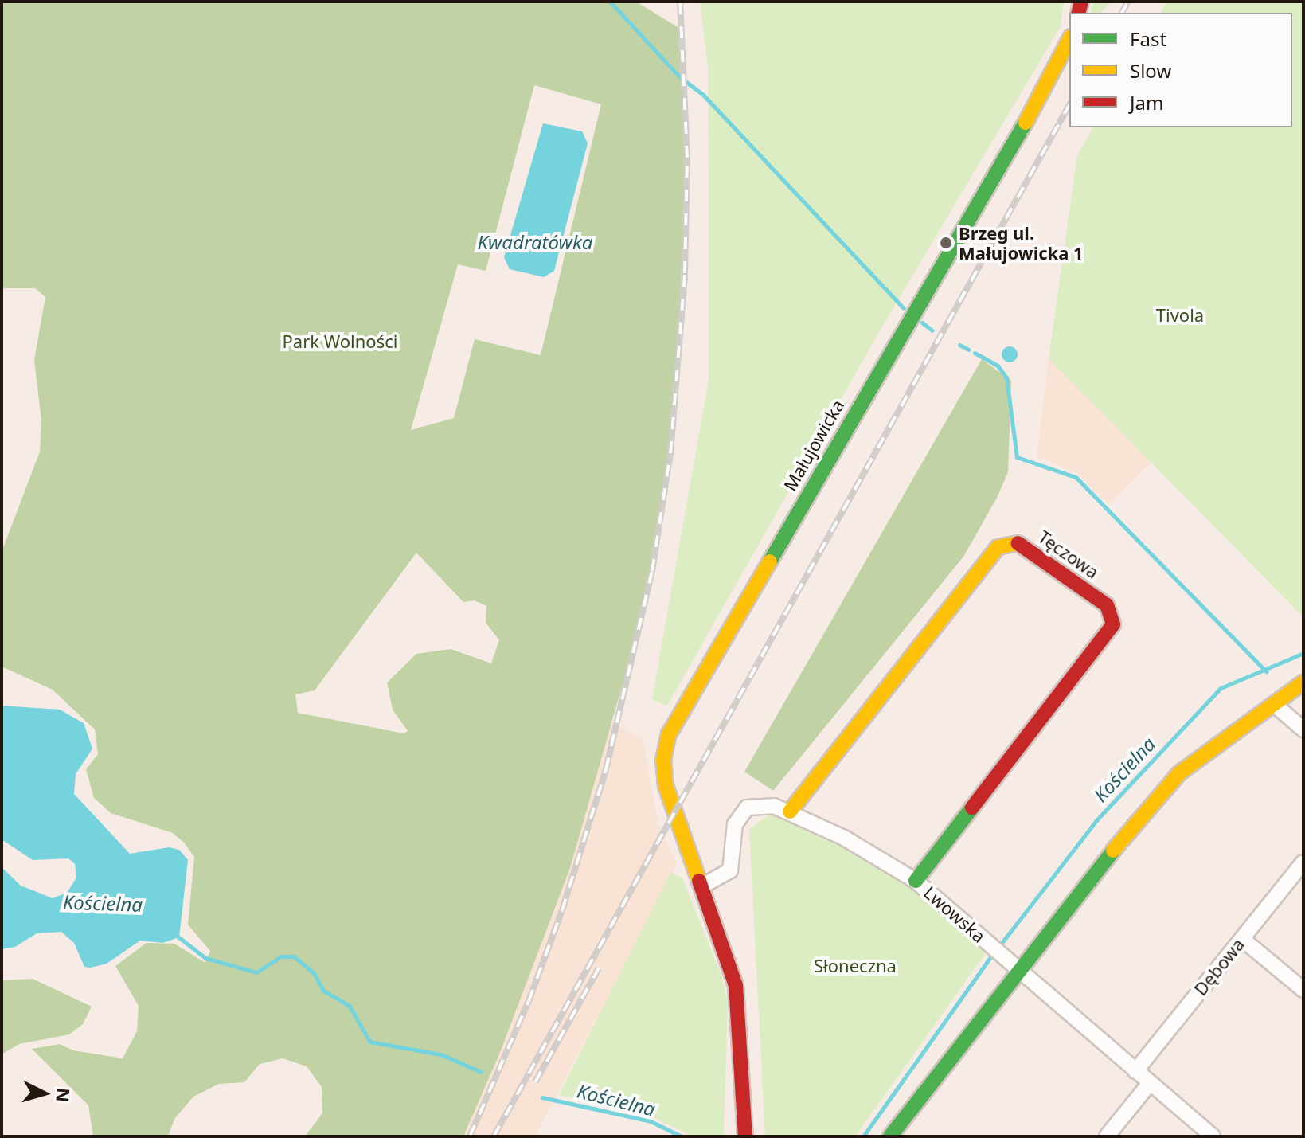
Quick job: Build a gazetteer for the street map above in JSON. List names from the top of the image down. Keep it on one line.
{"streets":{"street":["Małujowicka","Tęczowa","Lwowska","Dębowa"]},"crossings":[["Małujowicka","Lwowska"],["Tęczowa","Lwowska"],["Lwowska","Dębowa"]],"water":["Kwadratówka","Kościelna"],"parks":["Tivola","Park Wolności","Słoneczna"],"places":["Brzeg ul. Małujowicka 1"],"legend":["Fast","Slow","Jam"],"north":"right"}
